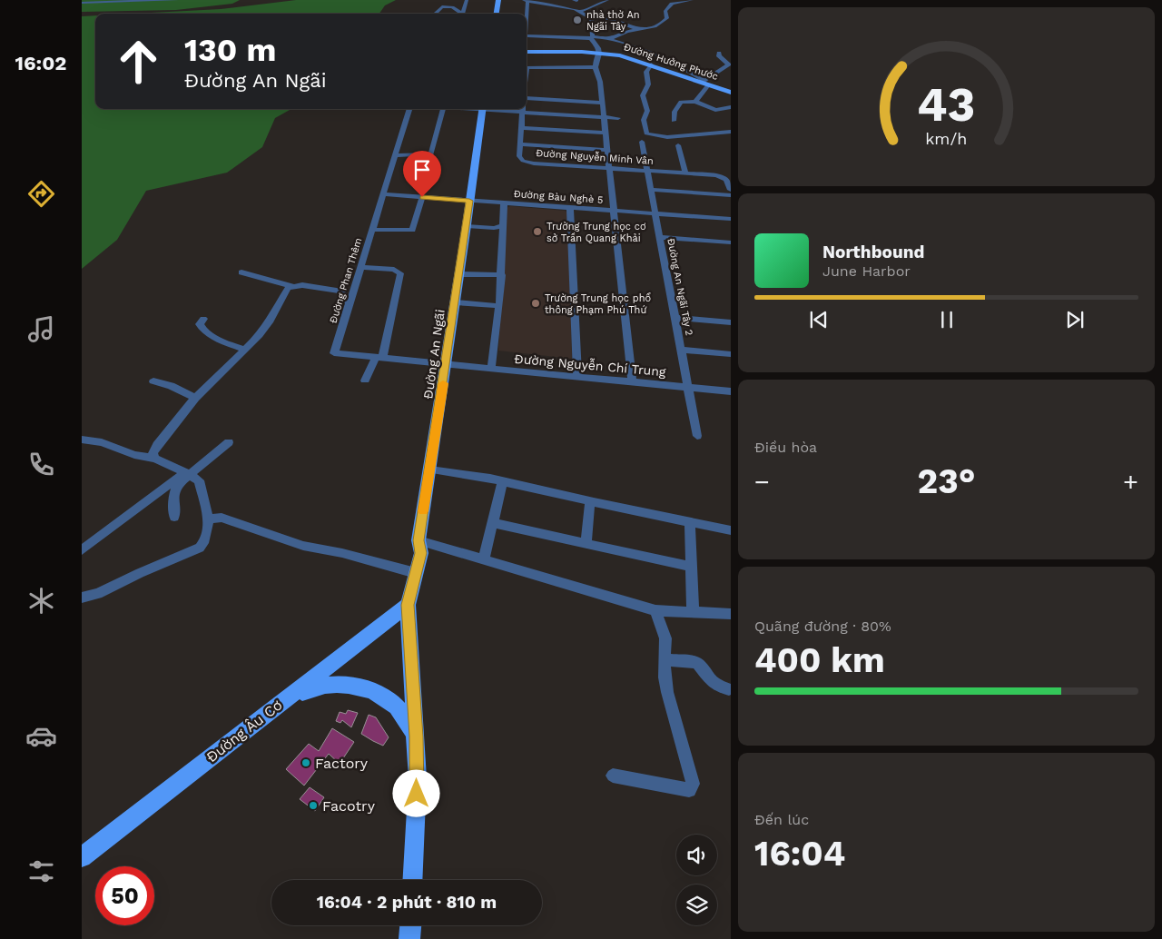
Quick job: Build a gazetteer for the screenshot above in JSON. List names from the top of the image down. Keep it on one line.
{"streets":{"main road":["Đường Hưởng Phước","Đường An Ngãi","Đường Âu Cơ"],"street":["Đường Nguyễn Minh Vân","Đường Bàu Nghè 5","Đường Phan Thêm","Đường An Ngãi Tây 2","Đường Nguyễn Chí Trung"]},"crossings":[["Đường Nguyễn Minh Vân","Đường An Ngãi Tây 2"],["Đường Bàu Nghè 5","Đường Phan Thêm"],["Đường Bàu Nghè 5","Đường An Ngãi Tây 2"],["Đường Bàu Nghè 5","Đường An Ngãi"],["Đường Phan Thêm","Đường An Ngãi"],["Đường Phan Thêm","Đường Nguyễn Chí Trung"],["Đường An Ngãi Tây 2","Đường Nguyễn Chí Trung"],["Đường An Ngãi","Đường Nguyễn Chí Trung"],["Đường An Ngãi","Đường Âu Cơ"]],"places":["nhà thờ An Ngãi Tây","Trường Trung học cơ sở Trần Quang Khải","Trường Trung học phổ thông Phạm Phú Thứ","Factory","Facotry"],"page":{"tabs":"16:02","turn":["130 m","Đường An Ngãi"],"song":["Northbound","June Harbor"],"tile":["Điều hòa",["Quãng đường · 80%","400 km"],["Đến lúc","16:04"]],"heat":["−","23°","+"],"limit":"50","trip":"16:04 · 2 phút · 810 m","gauge":["43","km/h"]}}
